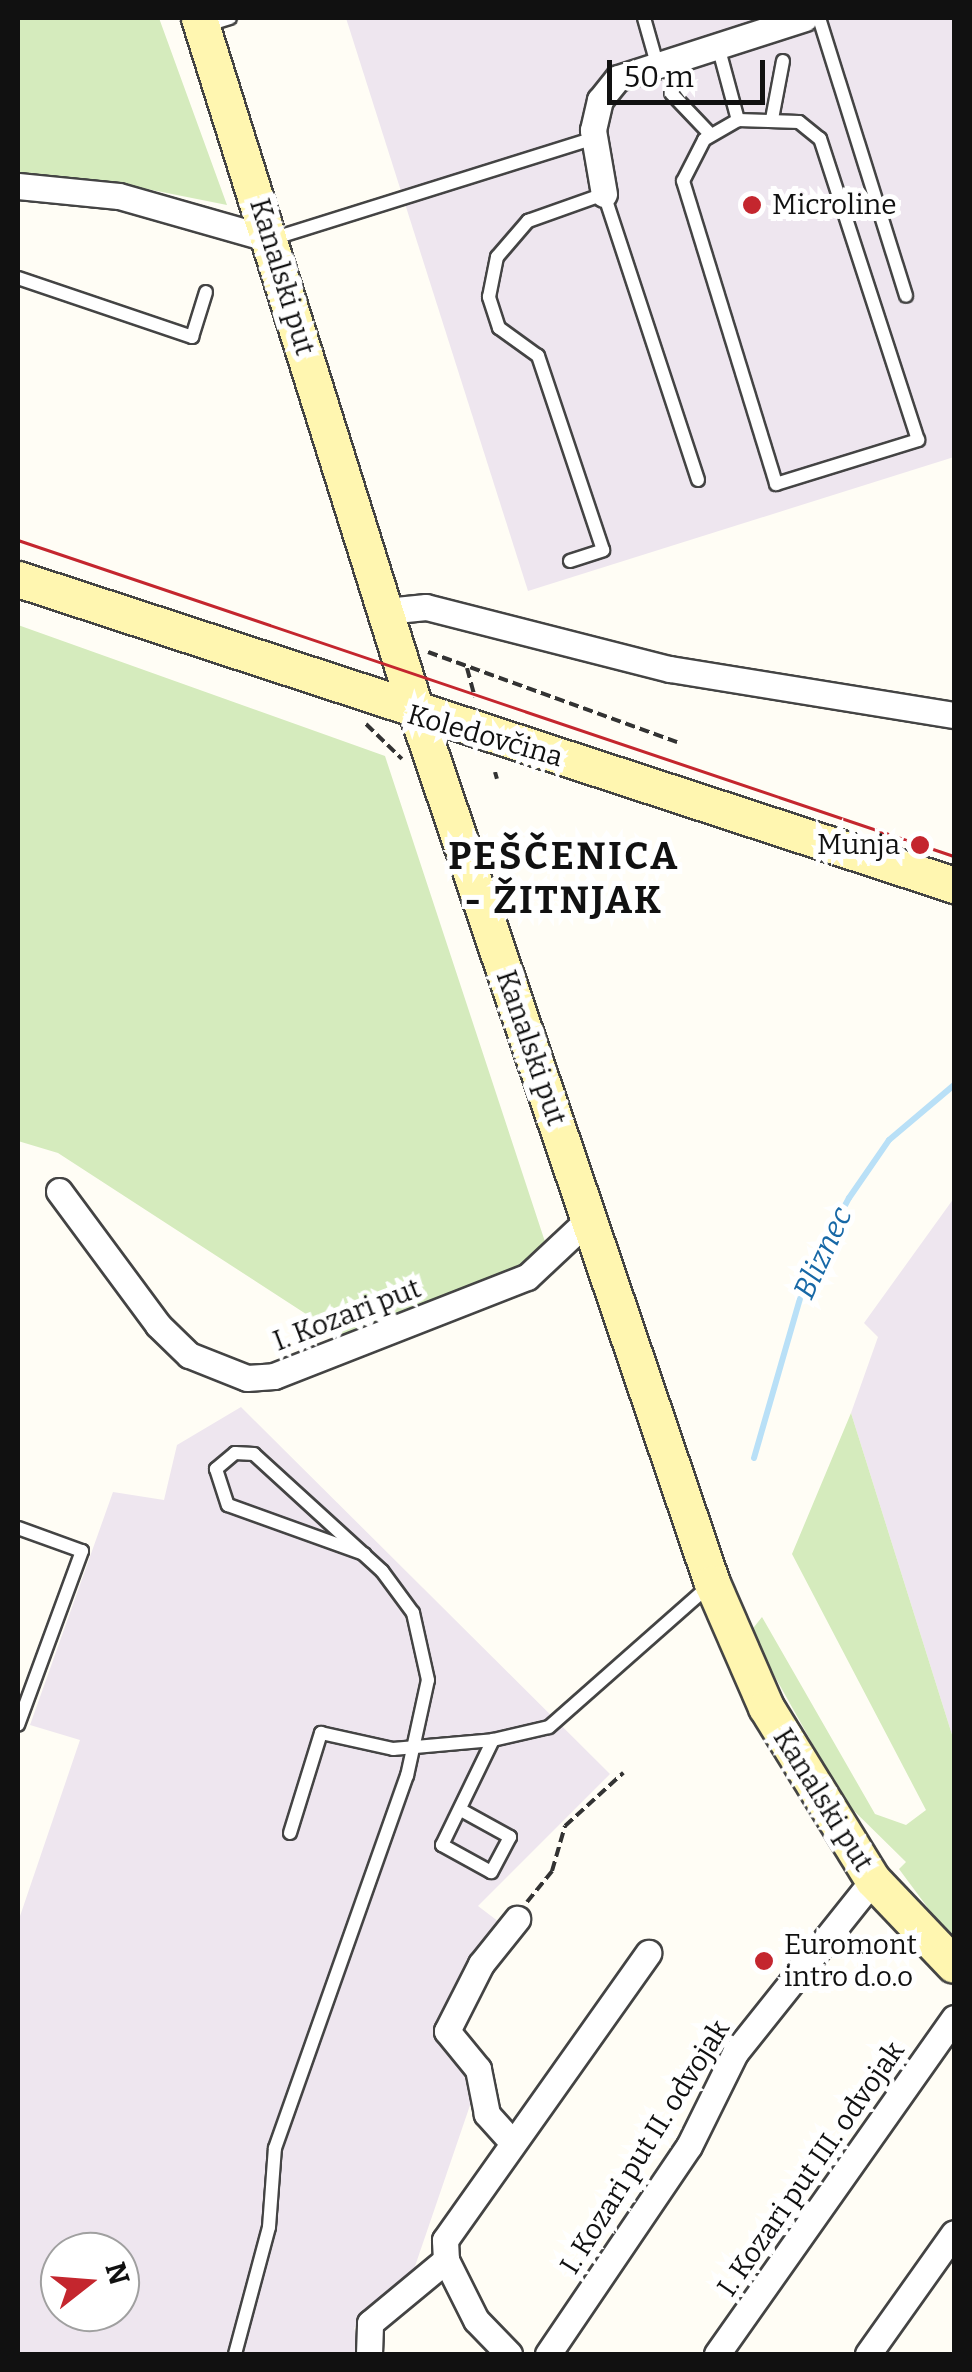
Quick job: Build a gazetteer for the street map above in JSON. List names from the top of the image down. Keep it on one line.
{"streets":{"street":["Kanalski put","Koledovčina","I. Kozari put","I. Kozari put II. odvojak","I. Kozari put III. odvojak"]},"crossings":[["Kanalski put","Koledovčina"],["Kanalski put","I. Kozari put"],["Kanalski put","I. Kozari put II. odvojak"]],"districts":["PEŠČENICA - ŽITNJAK"],"water":["Bliznec"],"places":["Microline","Munja","Euromont intro d.o.o"],"scale_bar":"50 m","north":"right"}
